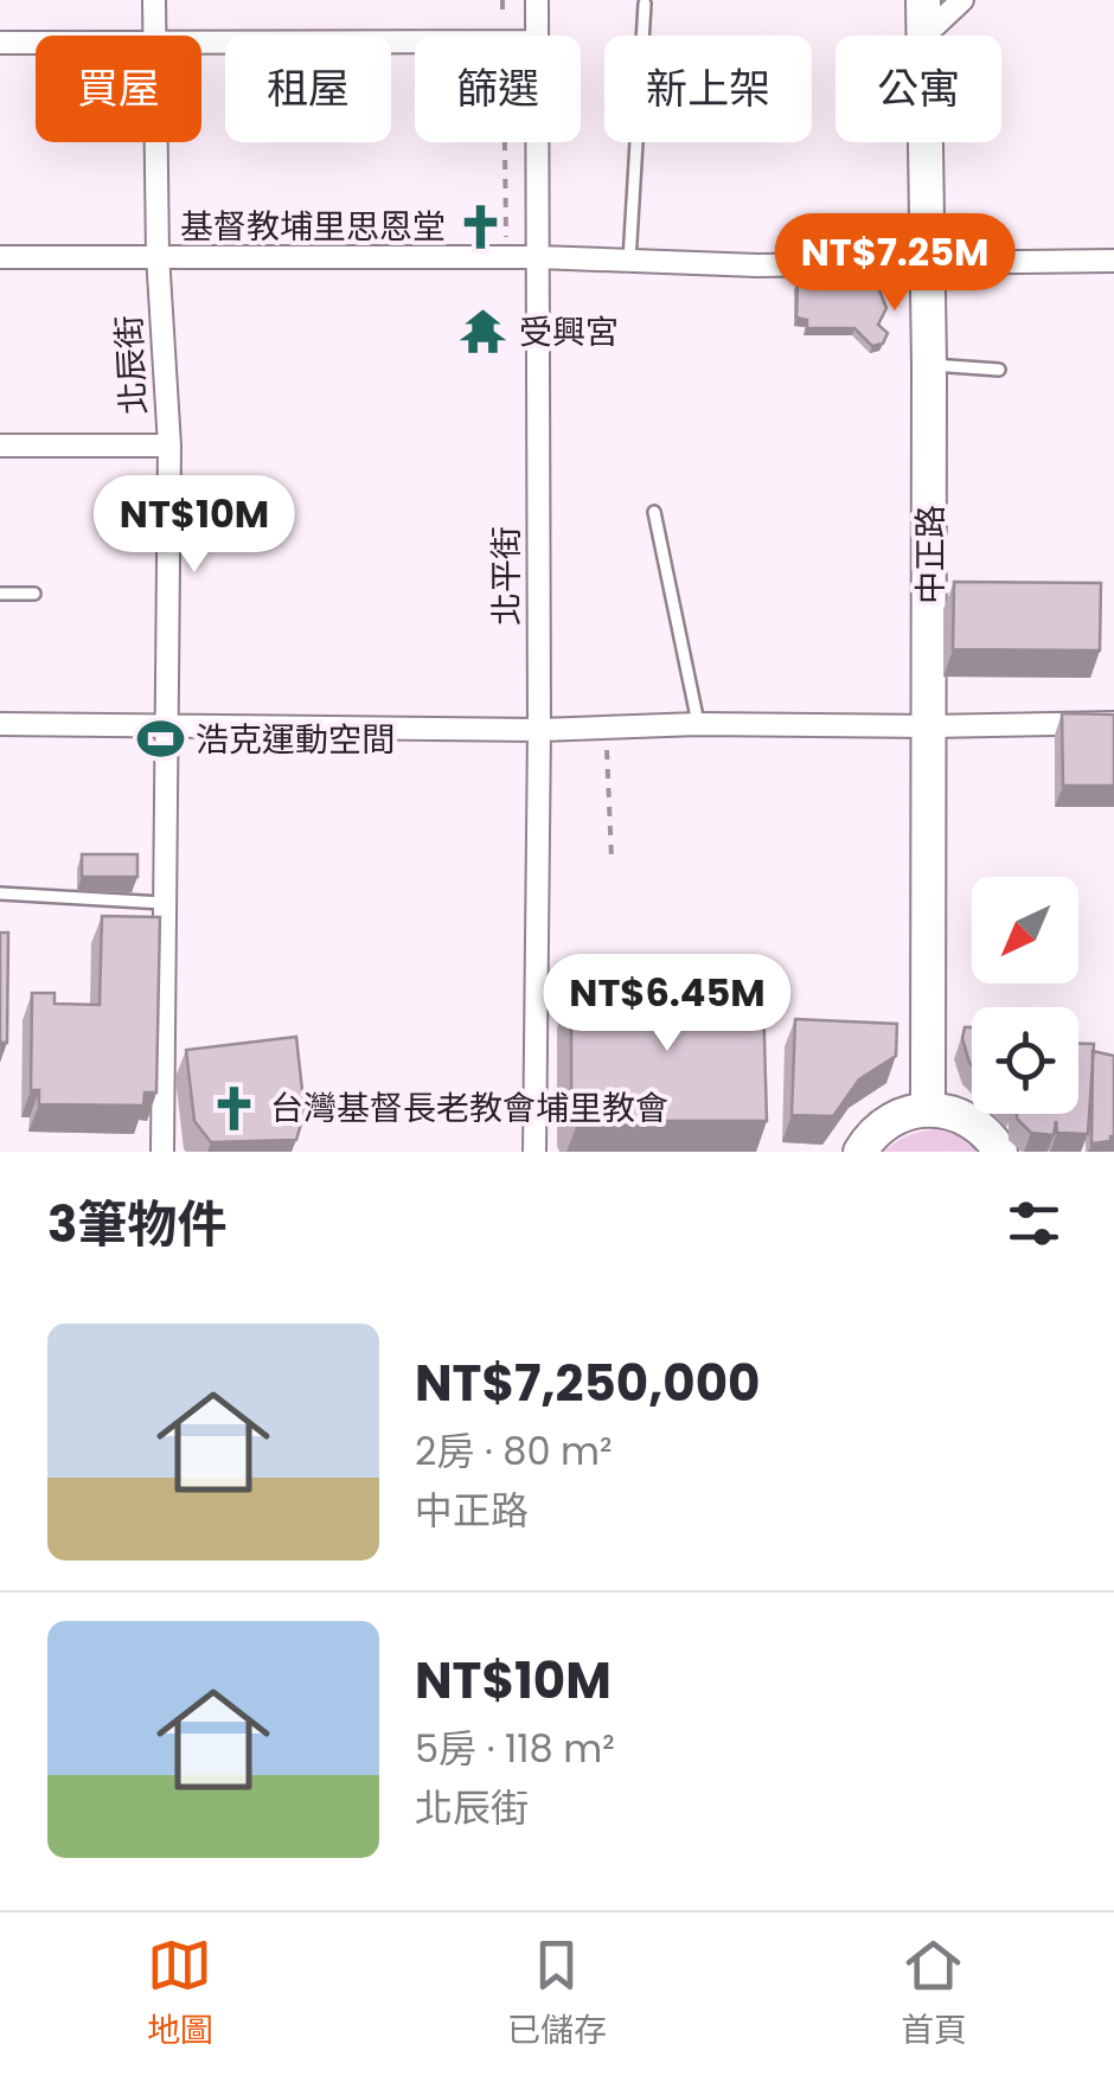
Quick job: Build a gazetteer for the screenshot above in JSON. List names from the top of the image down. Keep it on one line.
{"streets":{"main road":["中正路"],"street":["北辰街","北平街"]},"places":{"church":["基督教埔里思恩堂","台灣基督長老教會埔里教會"],"temple":["受興宮"],"sports":["浩克運動空間"]},"north":"bottom left","page":{"chip":["買屋","租屋","篩選","新上架","公寓"],"price":["NT$7.25M","NT$10M","NT$6.45M"],"heading":"3筆物件","list":[{"name":"NT$7,250,000","note":"2房 · 80 m² · 中正路"},{"name":"NT$10M","note":"5房 · 118 m² · 北辰街"}],"tabs":["地圖","已儲存","首頁"]}}
